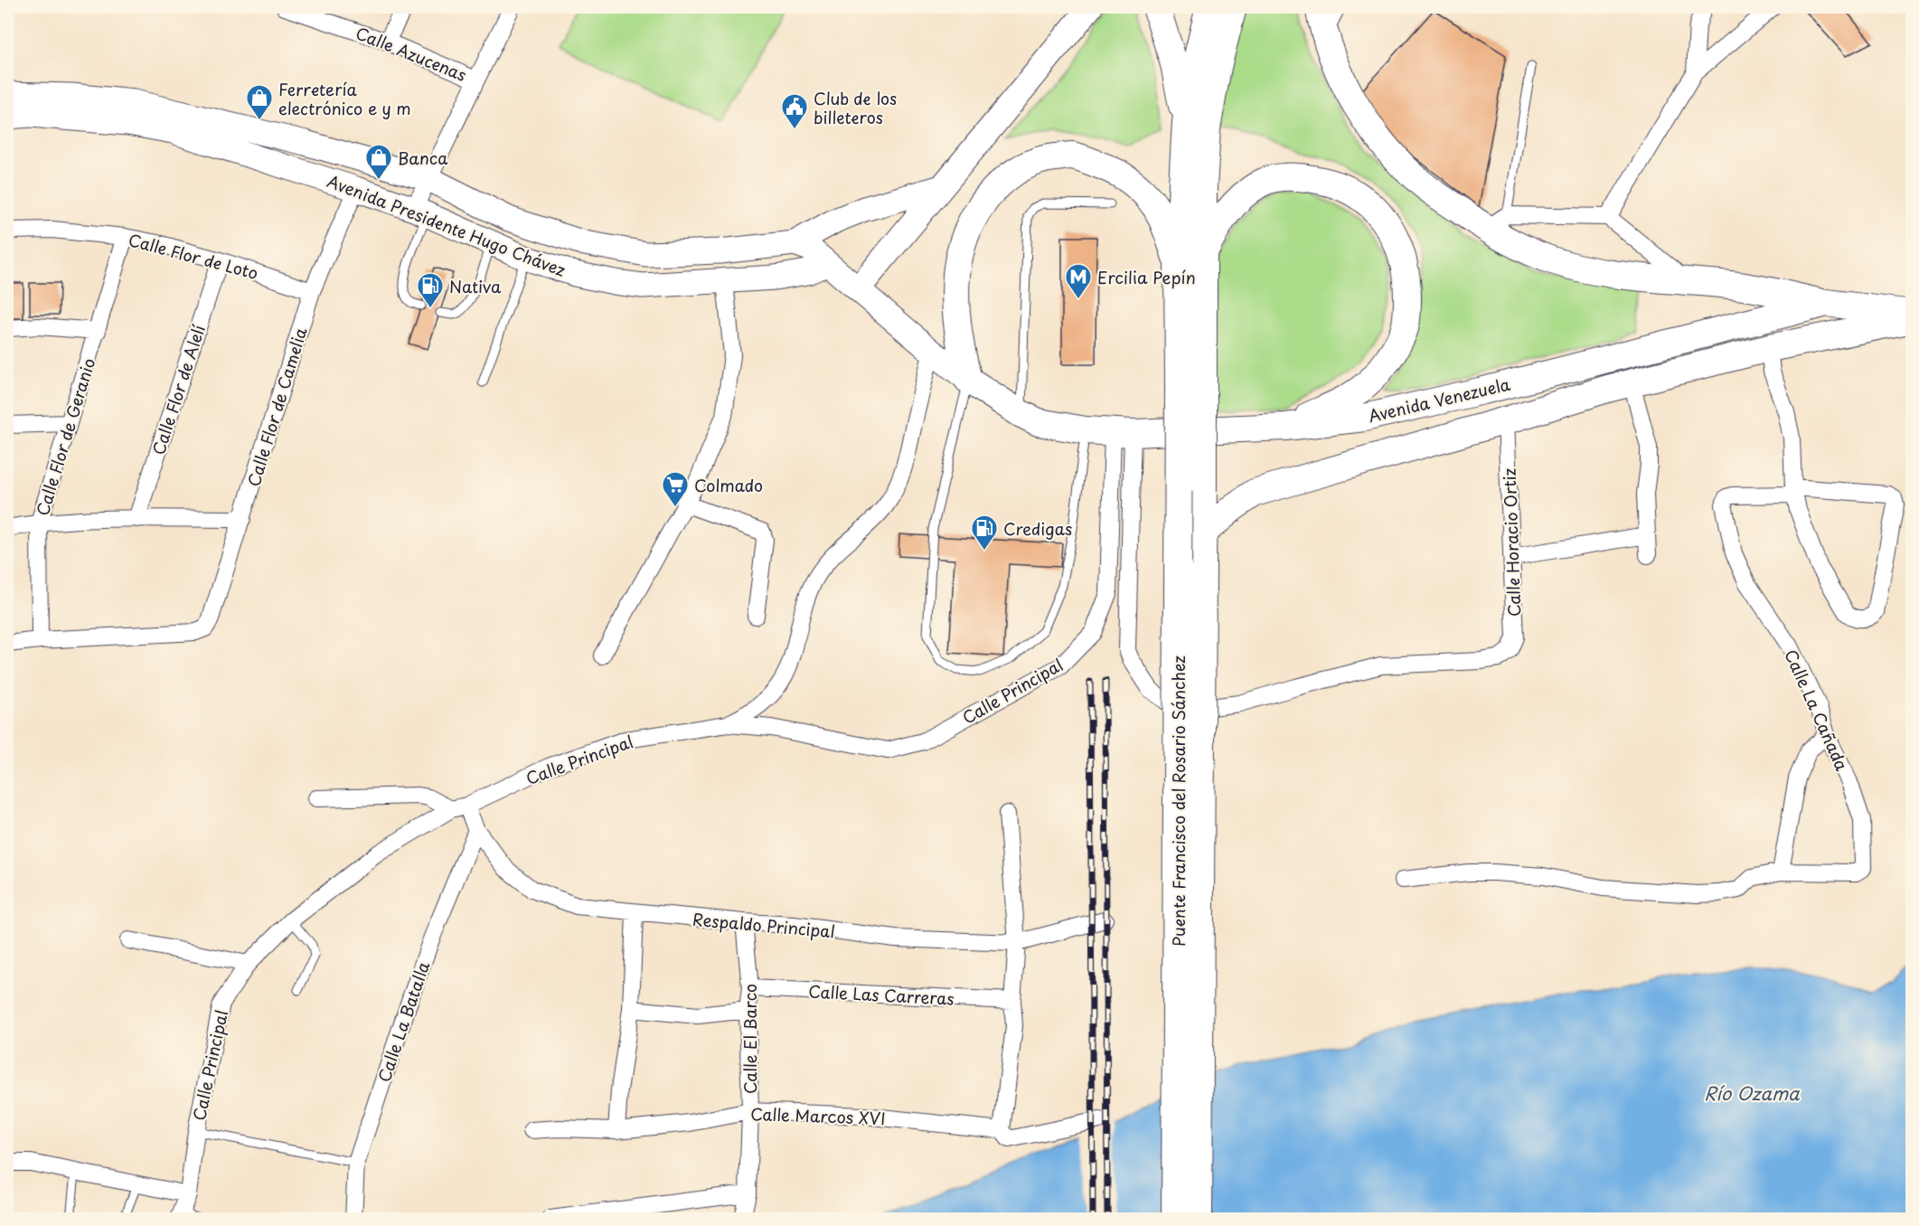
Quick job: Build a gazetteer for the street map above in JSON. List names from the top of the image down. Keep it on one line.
{"streets":{"main road":["Avenida Presidente Hugo Chávez","Avenida Venezuela","Puente Francisco del Rosario Sánchez"],"street":["Calle Azucenas","Calle Flor de Loto","Calle Flor de Alelí","Calle Flor de Camelia","Calle Flor de Geranio","Calle Horacio Ortiz","Calle Principal","Calle La Cañada","Respaldo Principal","Calle Las Carreras","Calle La Batalla","Calle El Barco","Calle Marcos XVI"]},"crossings":[["Avenida Presidente Hugo Chávez","Calle Flor de Camelia"],["Calle Flor de Loto","Calle Flor de Alelí"],["Calle Flor de Loto","Calle Flor de Camelia"],["Calle Flor de Loto","Calle Flor de Geranio"],["Avenida Venezuela","Calle Horacio Ortiz"],["Avenida Venezuela","Calle Principal"],["Calle Flor de Camelia","Calle Flor de Geranio"],["Calle Horacio Ortiz","Calle Principal"],["Calle Principal","Respaldo Principal"],["Respaldo Principal","Calle La Batalla"],["Respaldo Principal","Calle El Barco"],["Calle Las Carreras","Calle El Barco"],["Calle El Barco","Calle Marcos XVI"]],"water":["Río Ozama"],"places":{"shop":["Ferretería electrónico e y m","Banca"],"public building":["Club de los billeteros"],"metro station":["Ercilia Pepín"],"fuel station":["Nativa","Credigas"],"supermarket":["Colmado"]}}
